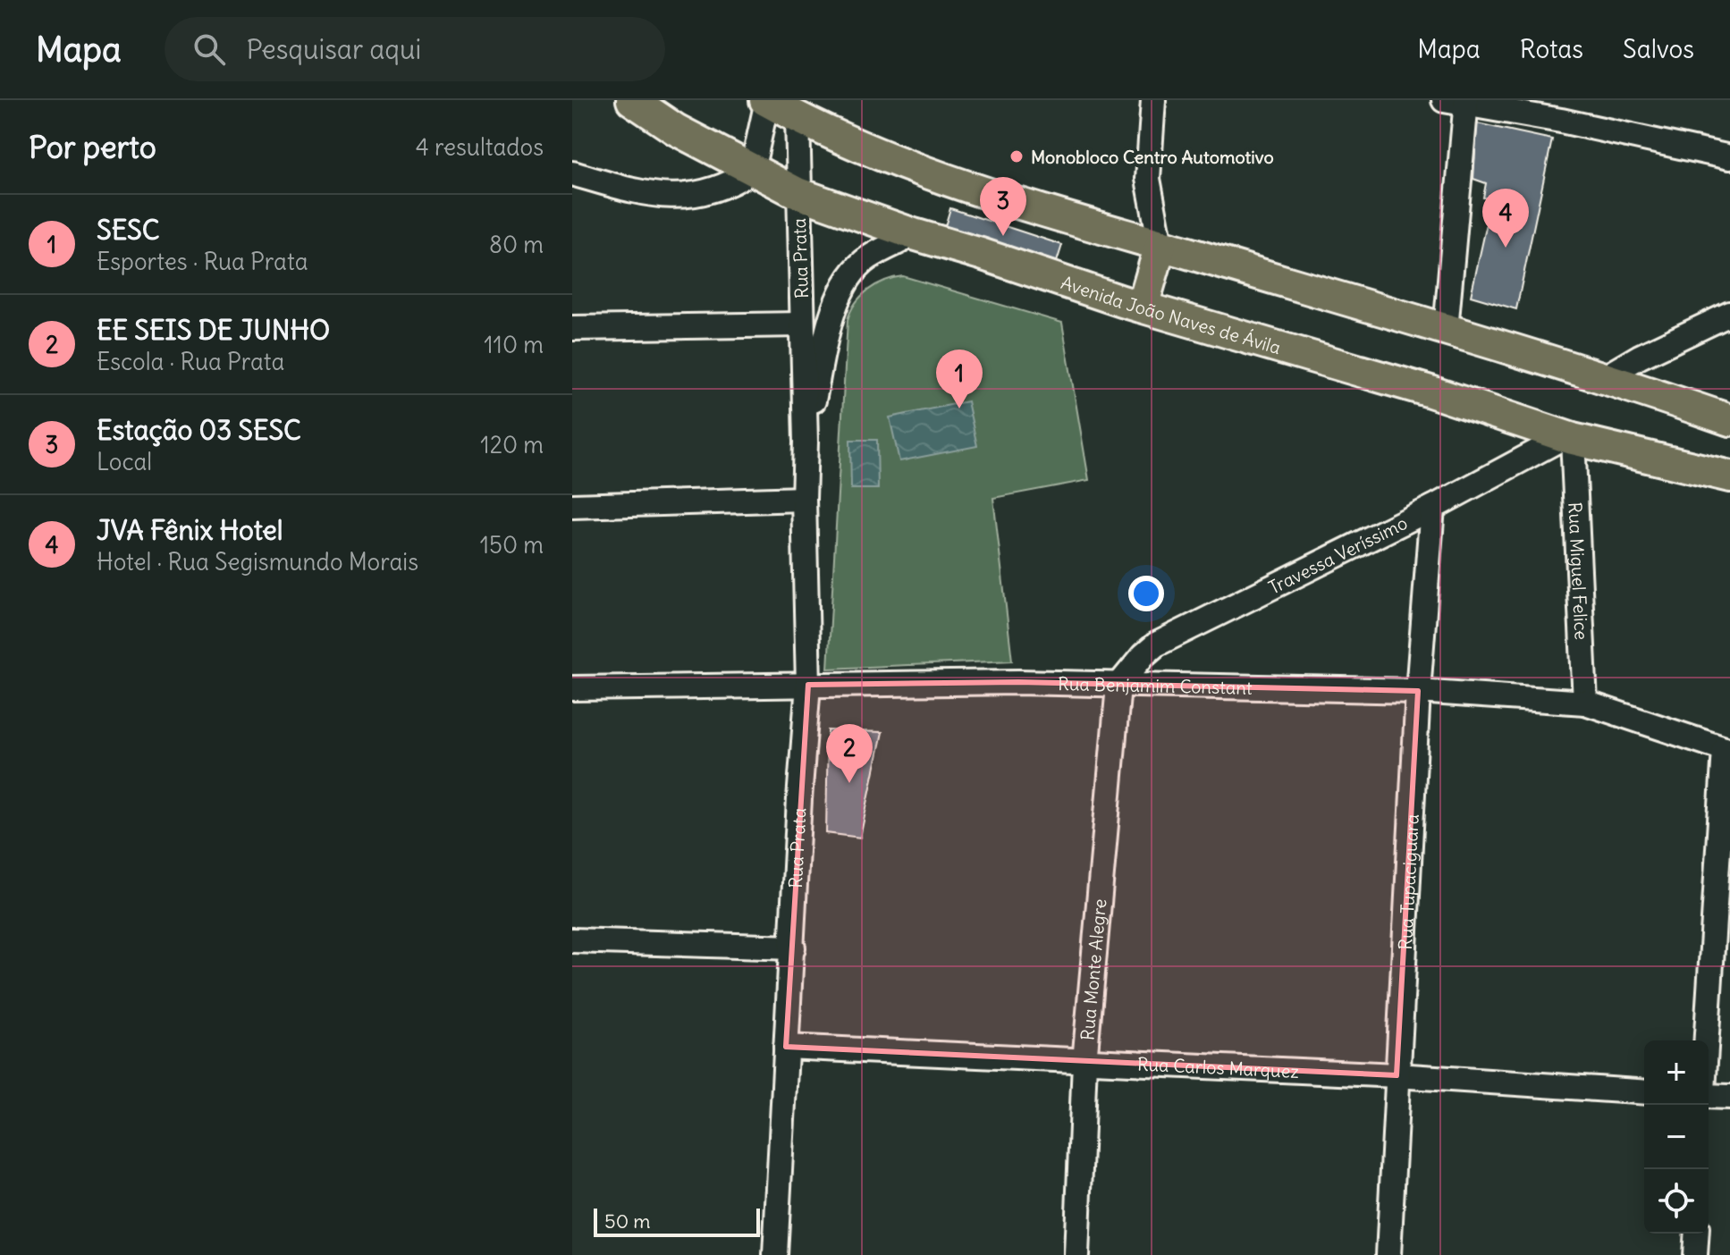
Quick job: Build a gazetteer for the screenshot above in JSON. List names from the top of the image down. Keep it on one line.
{"streets":{"main road":["Avenida João Naves de Ávila"],"street":["Rua Prata","Travessa Veríssimo","Rua Miguel Felice","Rua Benjamim Constant","Rua Tupaciguara","Rua Monte Alegre","Rua Carlos Marquez"]},"crossings":[["Rua Prata","Avenida João Naves de Ávila"],["Rua Prata","Rua Benjamim Constant"],["Rua Prata","Rua Carlos Marquez"],["Avenida João Naves de Ávila","Travessa Veríssimo"],["Avenida João Naves de Ávila","Rua Miguel Felice"],["Travessa Veríssimo","Rua Miguel Felice"],["Travessa Veríssimo","Rua Benjamim Constant"],["Travessa Veríssimo","Rua Tupaciguara"],["Travessa Veríssimo","Rua Monte Alegre"],["Rua Miguel Felice","Rua Benjamim Constant"],["Rua Benjamim Constant","Rua Tupaciguara"],["Rua Benjamim Constant","Rua Monte Alegre"],["Rua Tupaciguara","Rua Carlos Marquez"],["Rua Monte Alegre","Rua Carlos Marquez"]],"places":["Monobloco Centro Automotivo"],"scale_bar":"50 m","page":{"header":"Mapa","search":"Pesquisar aqui","nav":["Mapa","Rotas","Salvos"],"heading":["Por perto","4 resultados"],"pins":["3","4","1","2"],"list":[{"mark":"1","name":"SESC","note":"Esportes · Rua Prata","value":"80 m"},{"mark":"2","name":"EE SEIS DE JUNHO","note":"Escola · Rua Prata","value":"110 m"},{"mark":"3","name":"Estação 03 SESC","note":"Local","value":"120 m"},{"mark":"4","name":"JVA Fênix Hotel","note":"Hotel · Rua Segismundo Morais","value":"150 m"}],"map_buttons":["+","−"],"scale":"50 m"}}
